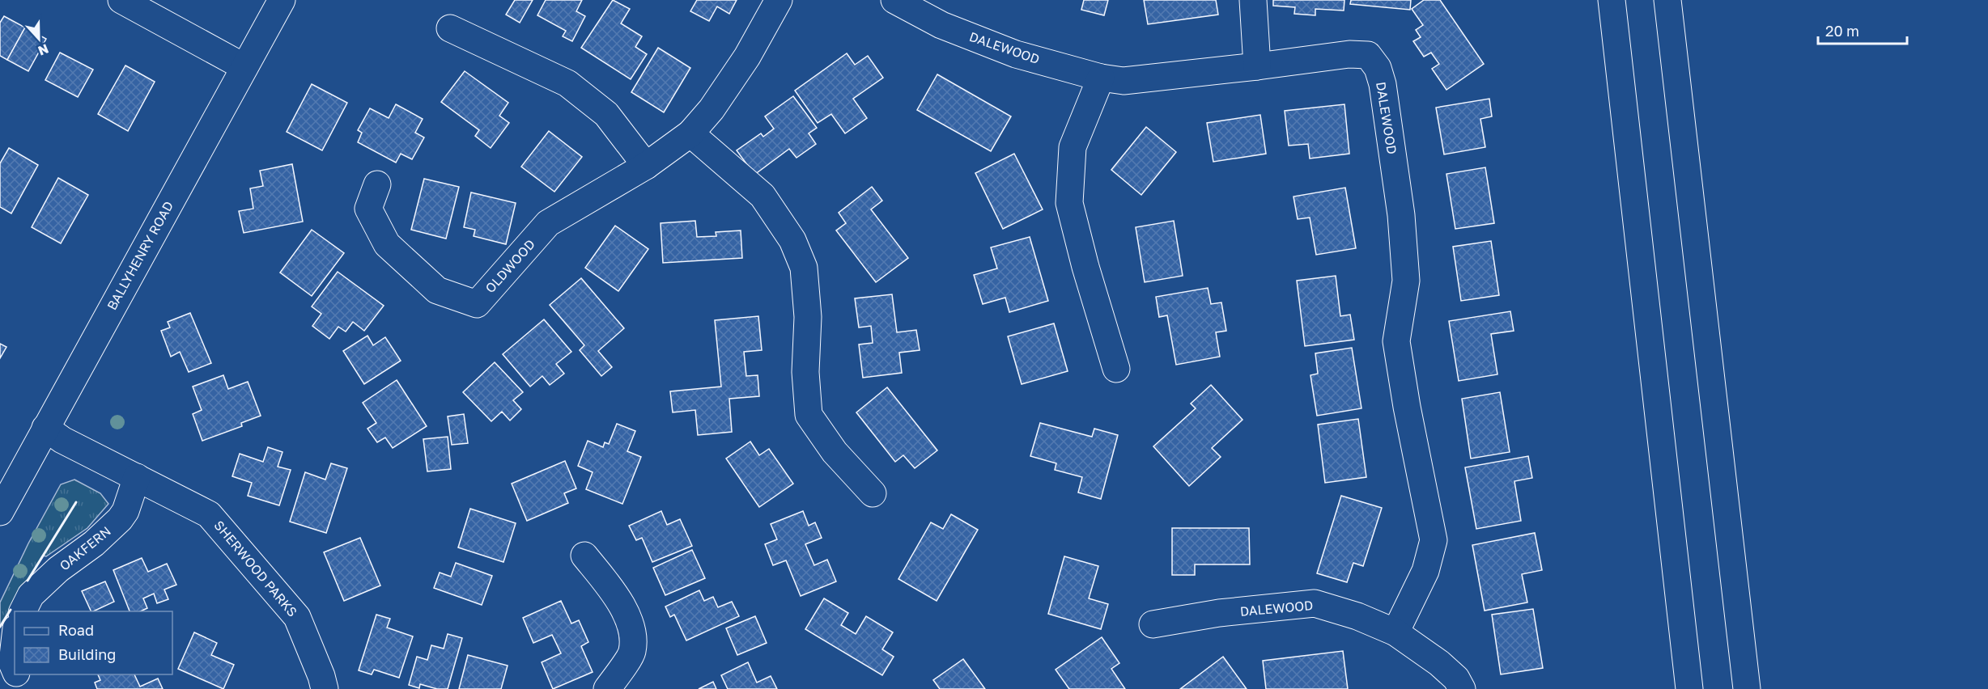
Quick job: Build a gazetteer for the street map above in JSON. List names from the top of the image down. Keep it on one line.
{"streets":{"main road":["DALEWOOD","BALLYHENRY ROAD","OLDWOOD","OAKFERN","SHERWOOD PARKS"]},"crossings":[["BALLYHENRY ROAD","SHERWOOD PARKS"],["OAKFERN","SHERWOOD PARKS"]],"legend":["Road","Building"],"scale_bar":"20 m","north":"bottom"}
